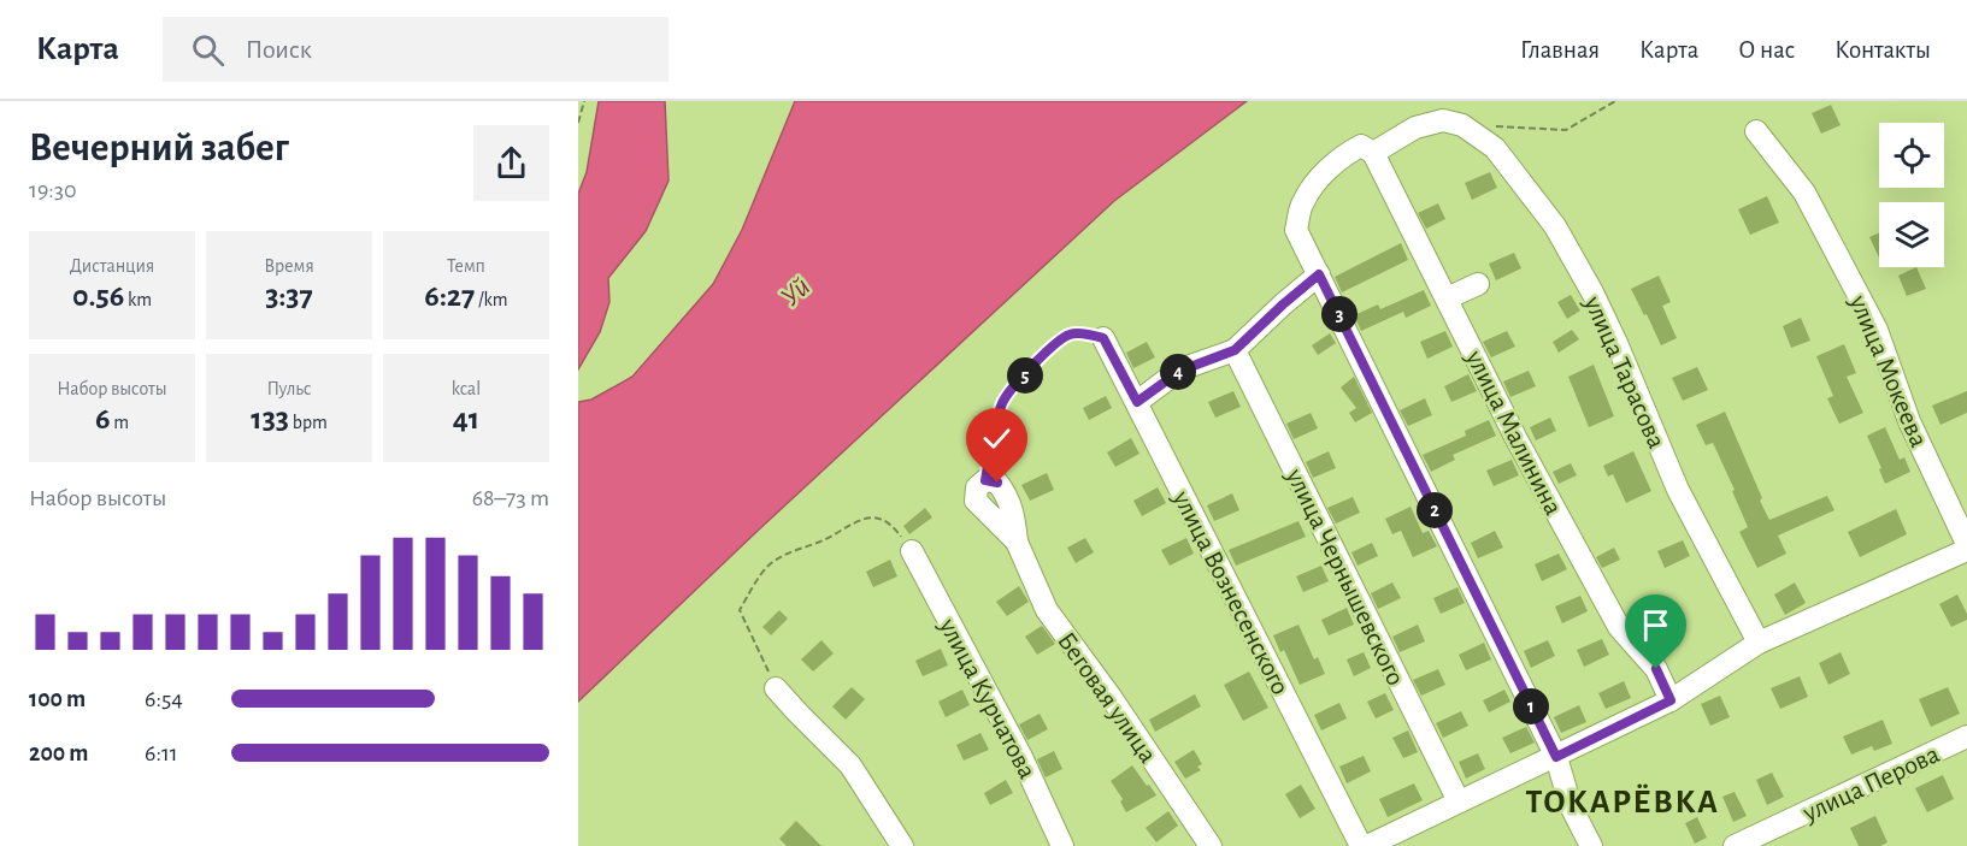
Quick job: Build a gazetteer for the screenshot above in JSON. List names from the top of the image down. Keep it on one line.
{"streets":{"street":["улица Мокеева","улица Тарасова","улица Малинина","улица Чернышевского","улица Вознесенского","Беговая улица","улица Курчатова","улица Перова"]},"districts":["ТОКАРЁВКА"],"water":["Уй"],"page":{"header":"Карта","search":"Поиск","nav":["Главная","Карта","О нас","Контакты"],"heading":["Вечерний забег","19:30"],"stats":[["Дистанция","0.56 km"],["Время","3:37"],["Темп","6:27 /km"],["Набор высоты","6 m"],["Пульс","133 bpm"],["kcal","41"]],"pins":["3","4","5","2","1"],"chart":["Набор высоты","68–73 m"],"list":[{"name":"100 m","note":"6:54"},{"name":"200 m","note":"6:11"}]}}
